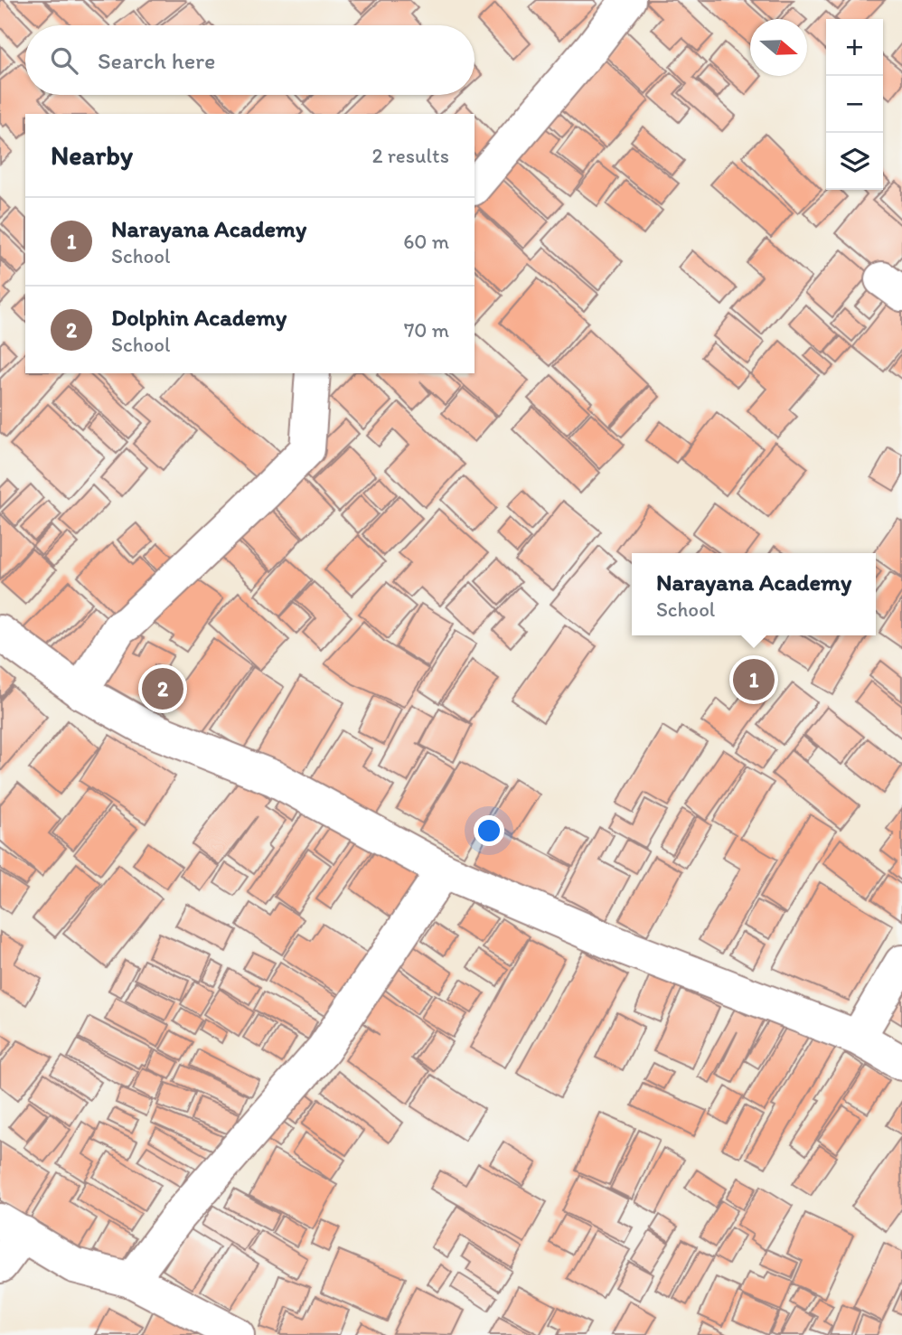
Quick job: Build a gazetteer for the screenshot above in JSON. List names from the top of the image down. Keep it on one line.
{"north":"right","page":{"map_buttons":["+","−"],"search":"Search here","heading":["Nearby","2 results"],"list":[{"mark":"1","name":"Narayana Academy","note":"School","value":"60 m"},{"mark":"2","name":"Dolphin Academy","note":"School","value":"70 m"}],"popup":["Narayana Academy","School"],"pins":["1","2"]}}
